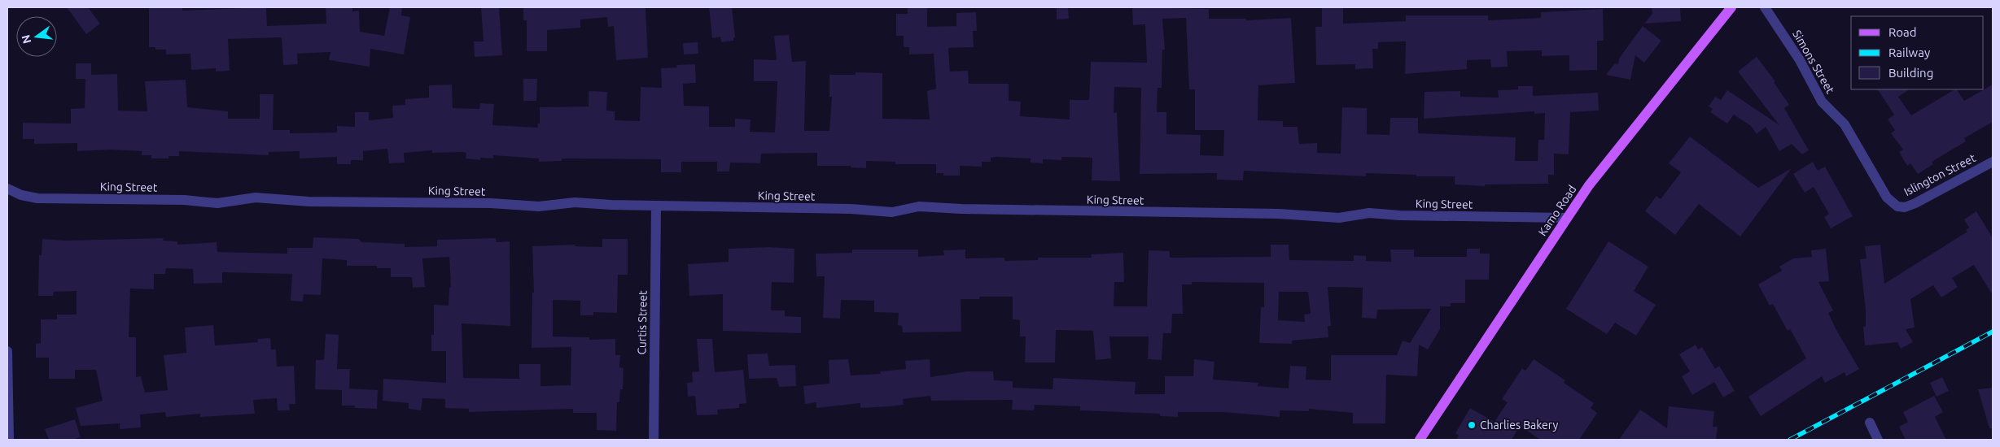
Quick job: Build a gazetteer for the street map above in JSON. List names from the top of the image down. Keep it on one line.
{"streets":{"main road":["Kamo Road"],"street":["Simons Street","Islington Street","King Street","Curtis Street"]},"crossings":[["Simons Street","Islington Street"],["King Street","Kamo Road"],["King Street","Curtis Street"]],"places":["Charlies Bakery"],"legend":["Road","Railway","Building"],"north":"left"}
